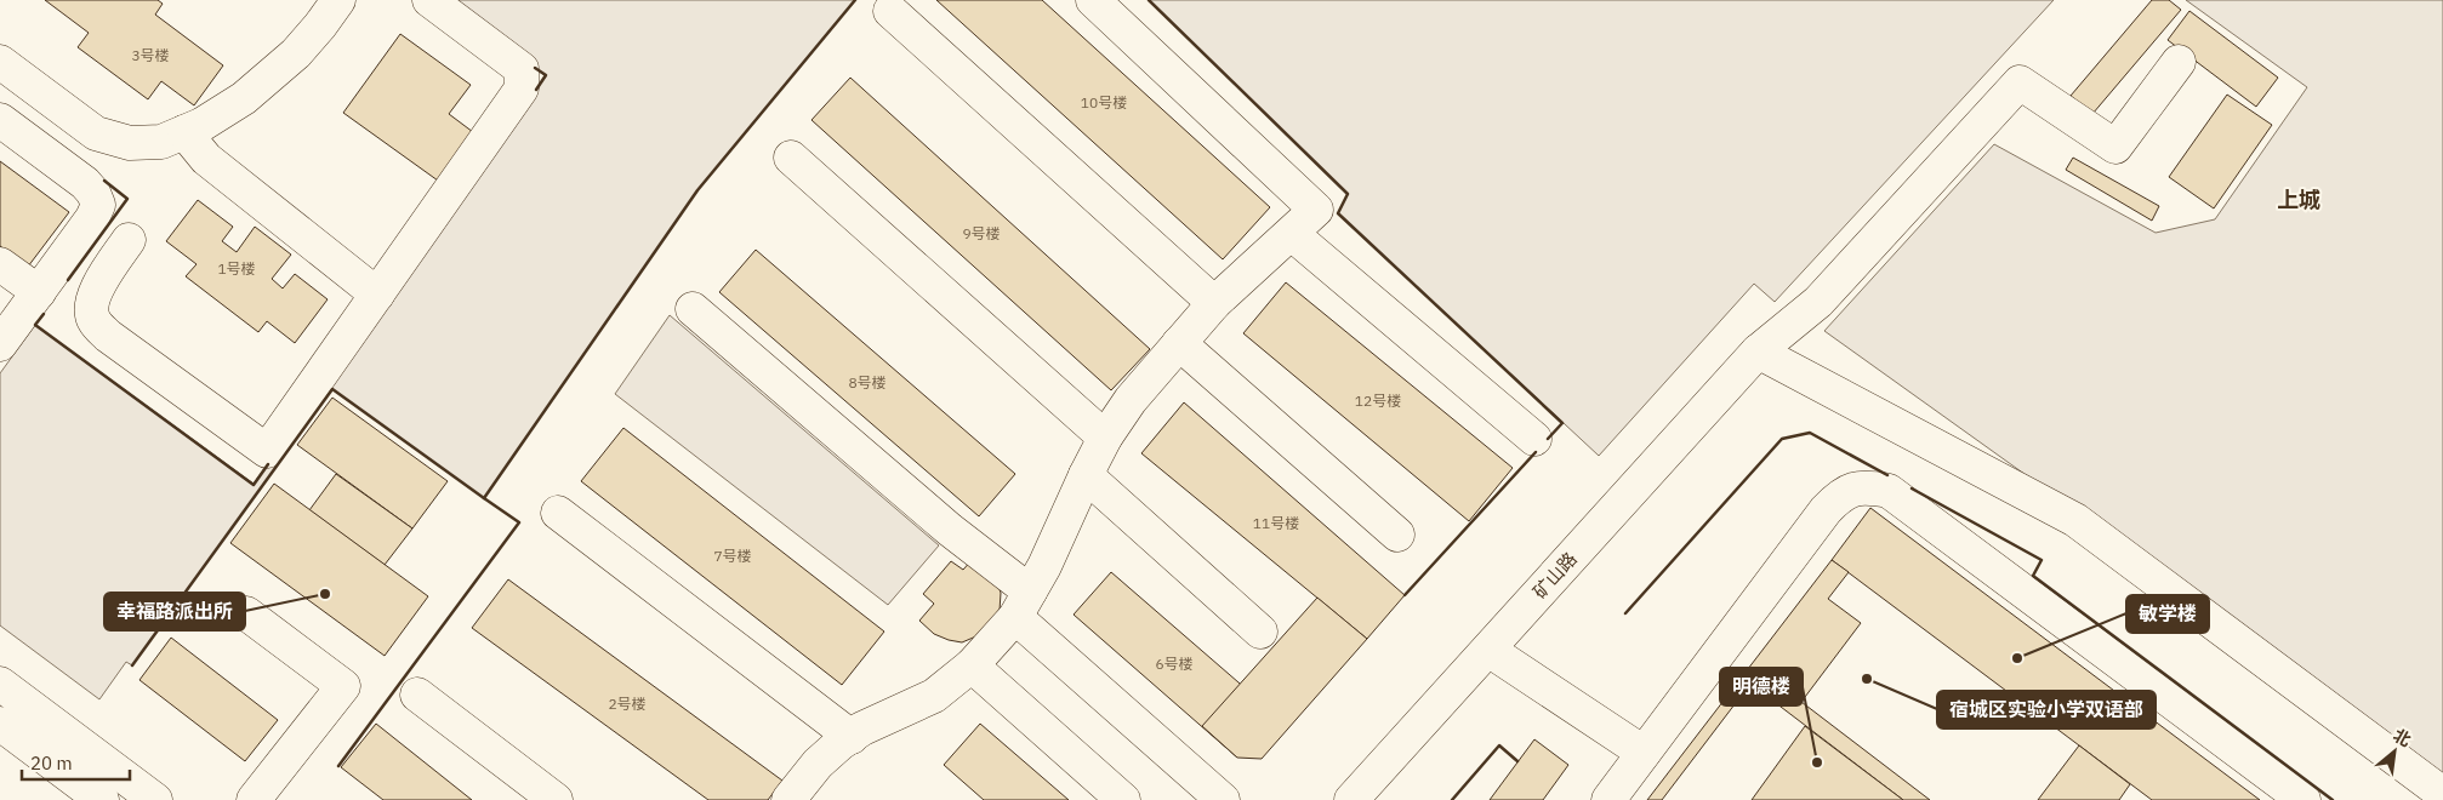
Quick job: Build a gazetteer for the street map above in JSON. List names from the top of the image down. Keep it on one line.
{"streets":{"street":["矿山路"]},"districts":["上城"],"places":["幸福路派出所","敏学楼","宿城区实验小学双语部","明德楼"],"house_numbers":["3号楼","10号楼","9号楼","1号楼","8号楼","12号楼","11号楼","7号楼","6号楼","2号楼"],"scale_bar":"20 m","north":"top right"}
